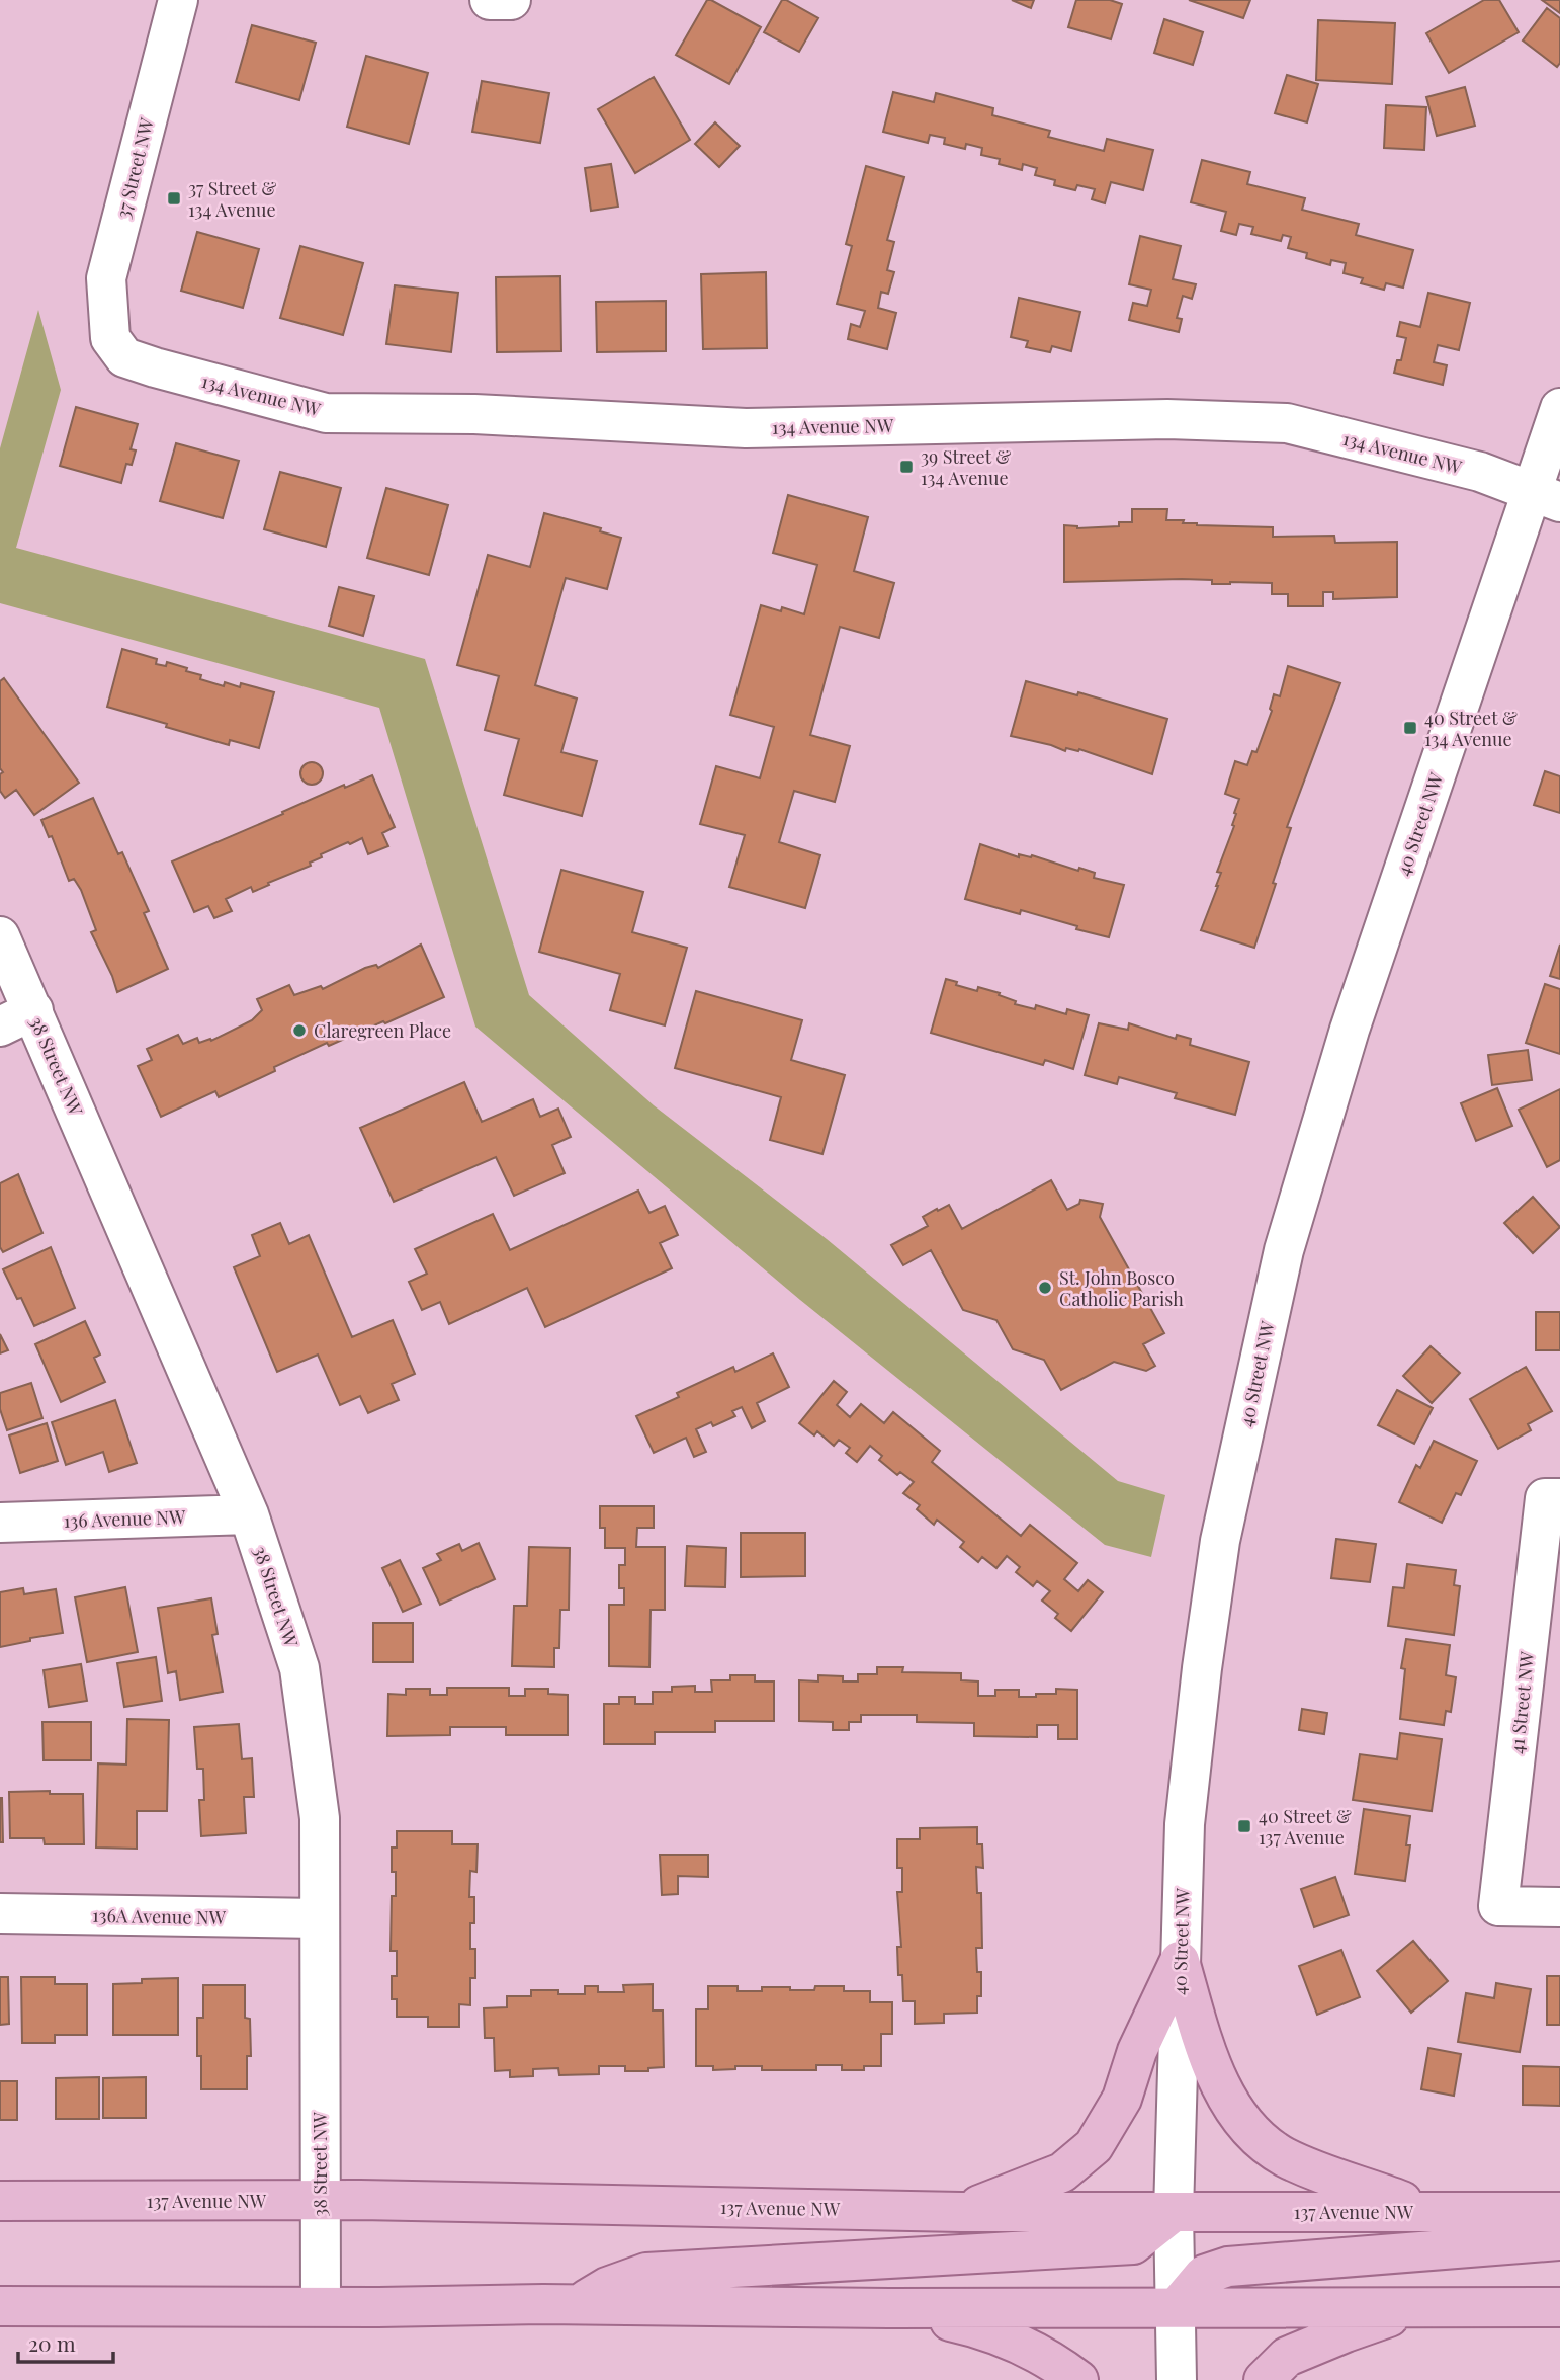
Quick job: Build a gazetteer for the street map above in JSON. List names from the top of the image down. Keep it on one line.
{"streets":{"main road":["137 Avenue NW"],"street":["37 Street NW","134 Avenue NW","40 Street NW","38 Street NW","136 Avenue NW","41 Street NW","136A Avenue NW"]},"crossings":[["37 Street NW","134 Avenue NW"],["134 Avenue NW","40 Street NW"],["40 Street NW","137 Avenue NW"],["38 Street NW","136 Avenue NW"],["38 Street NW","136A Avenue NW"],["38 Street NW","137 Avenue NW"]],"places":{"transit":["37 Street & 134 Avenue","39 Street & 134 Avenue","40 Street & 134 Avenue","40 Street & 137 Avenue"],"other":["Claregreen Place","St. John Bosco Catholic Parish"]},"scale_bar":"20 m"}
